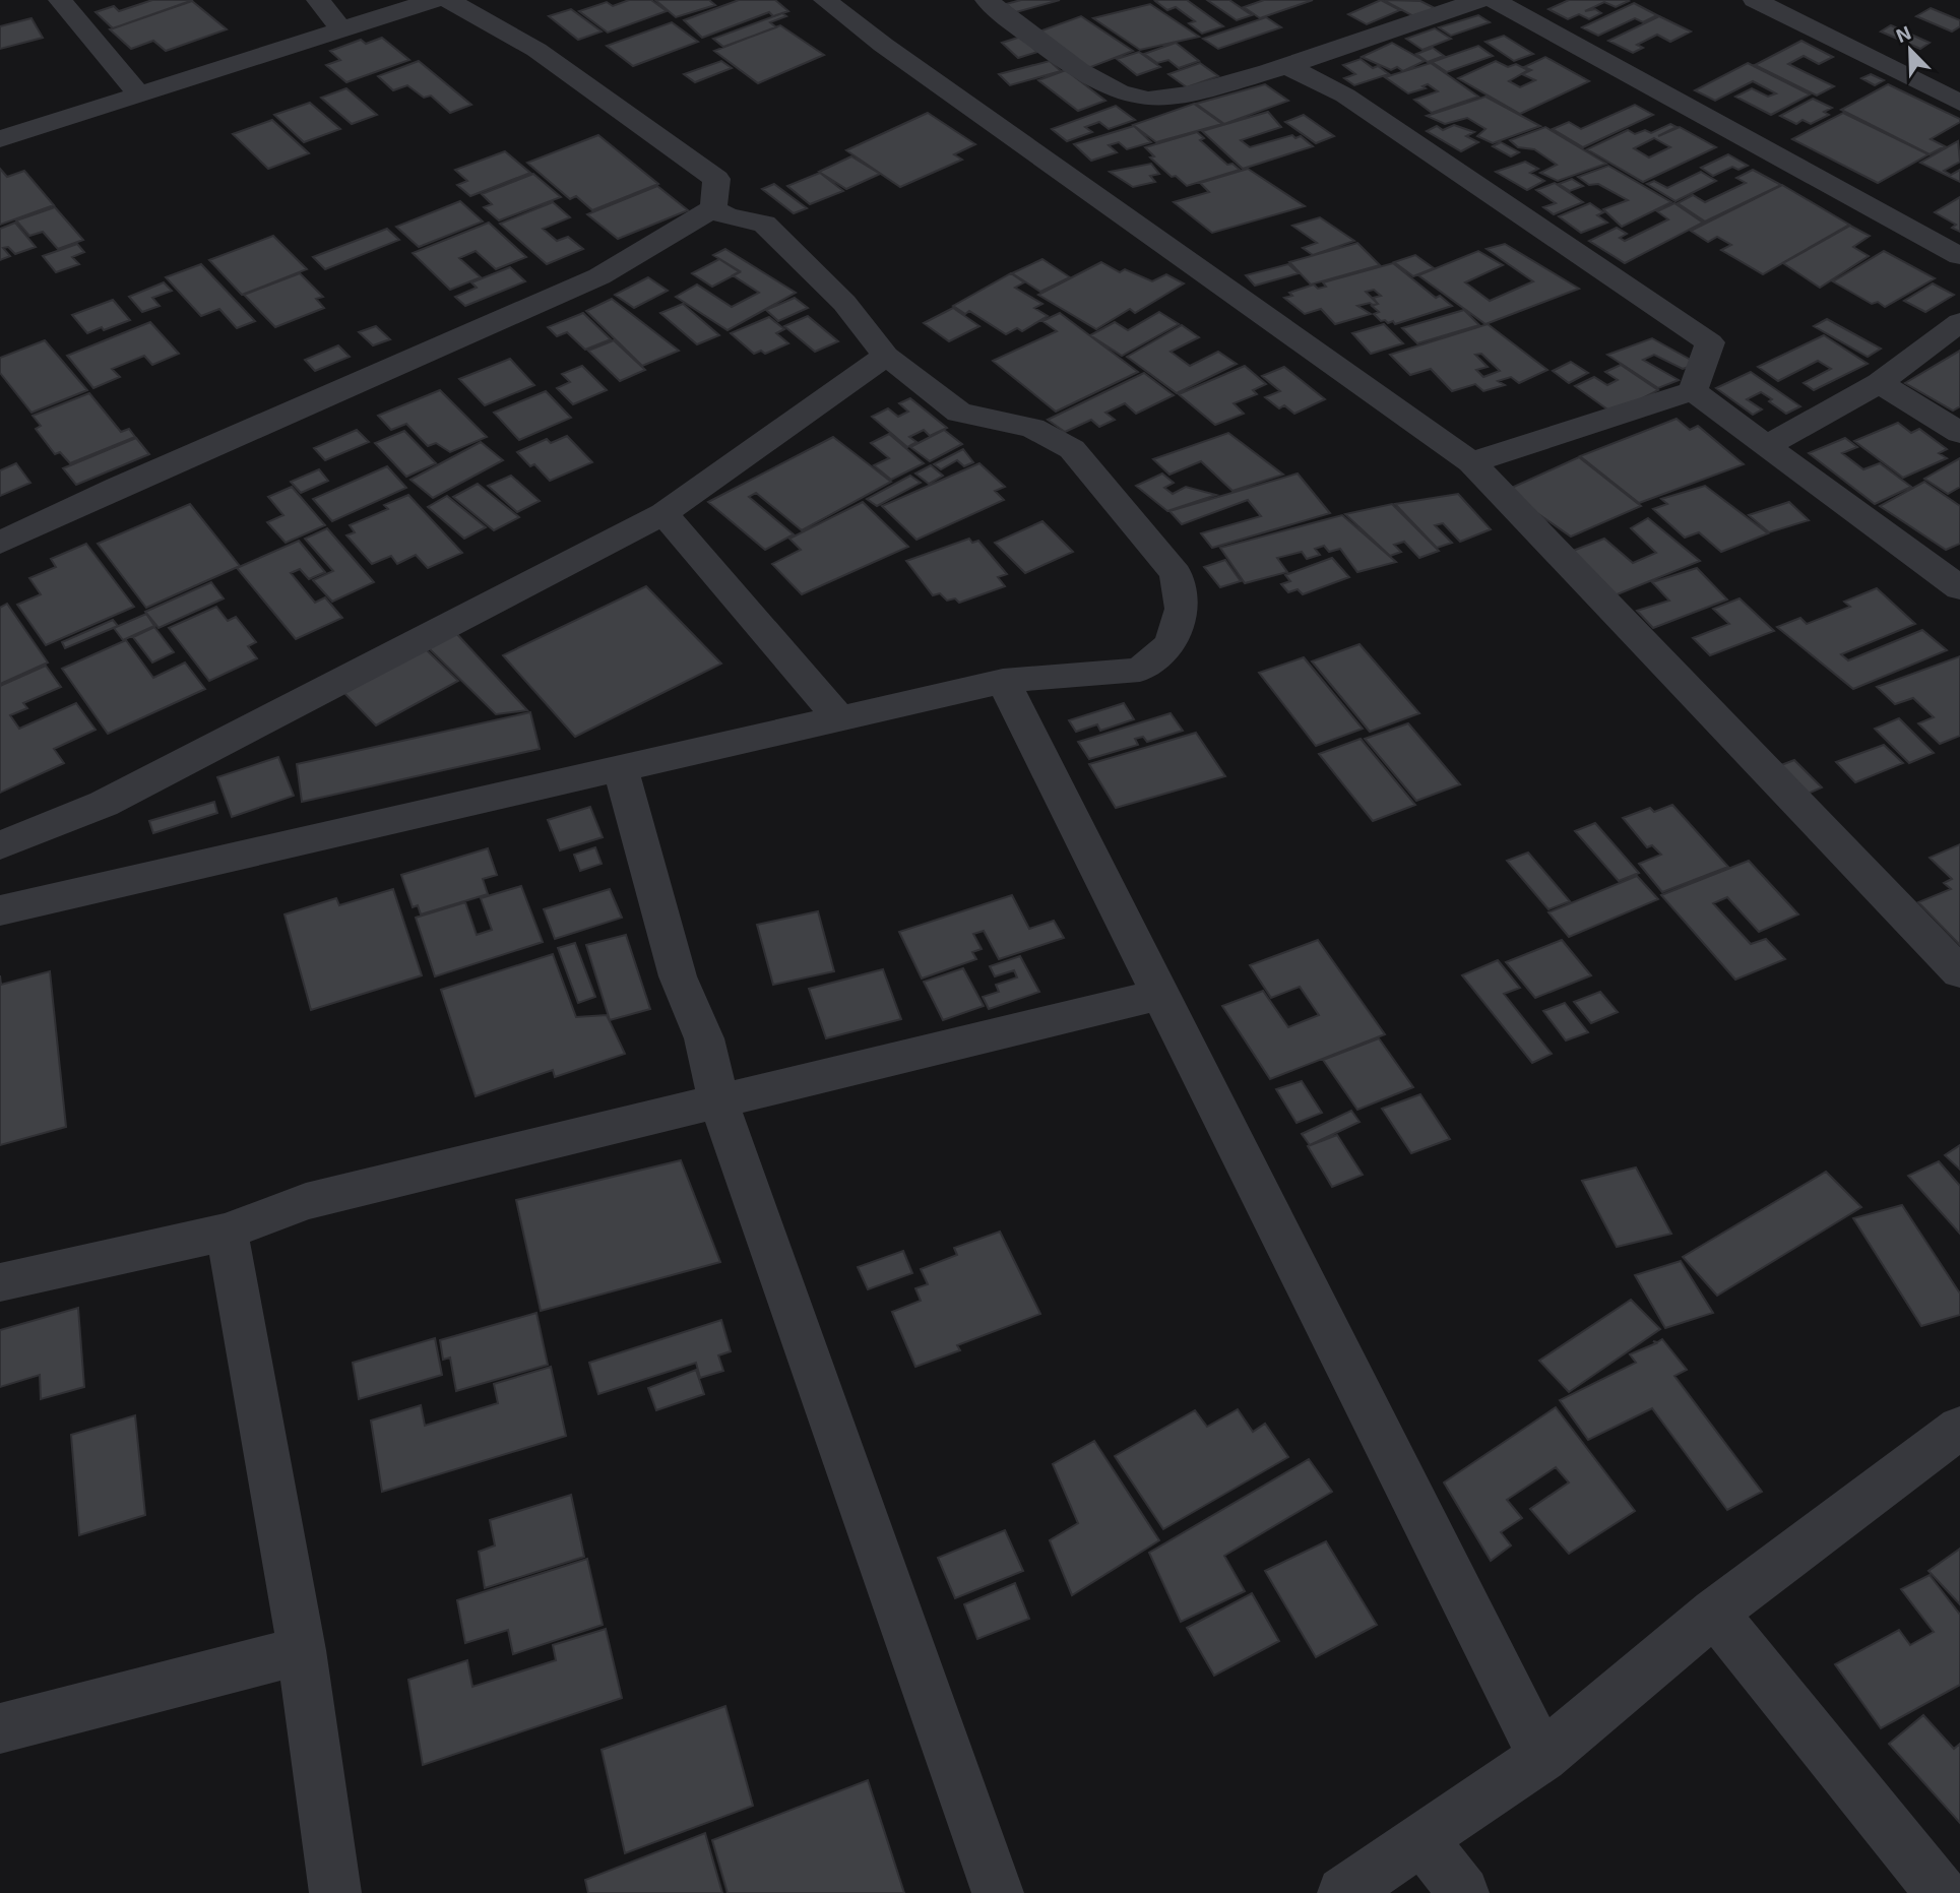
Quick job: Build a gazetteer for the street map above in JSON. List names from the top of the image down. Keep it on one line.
{"north":"top left"}
